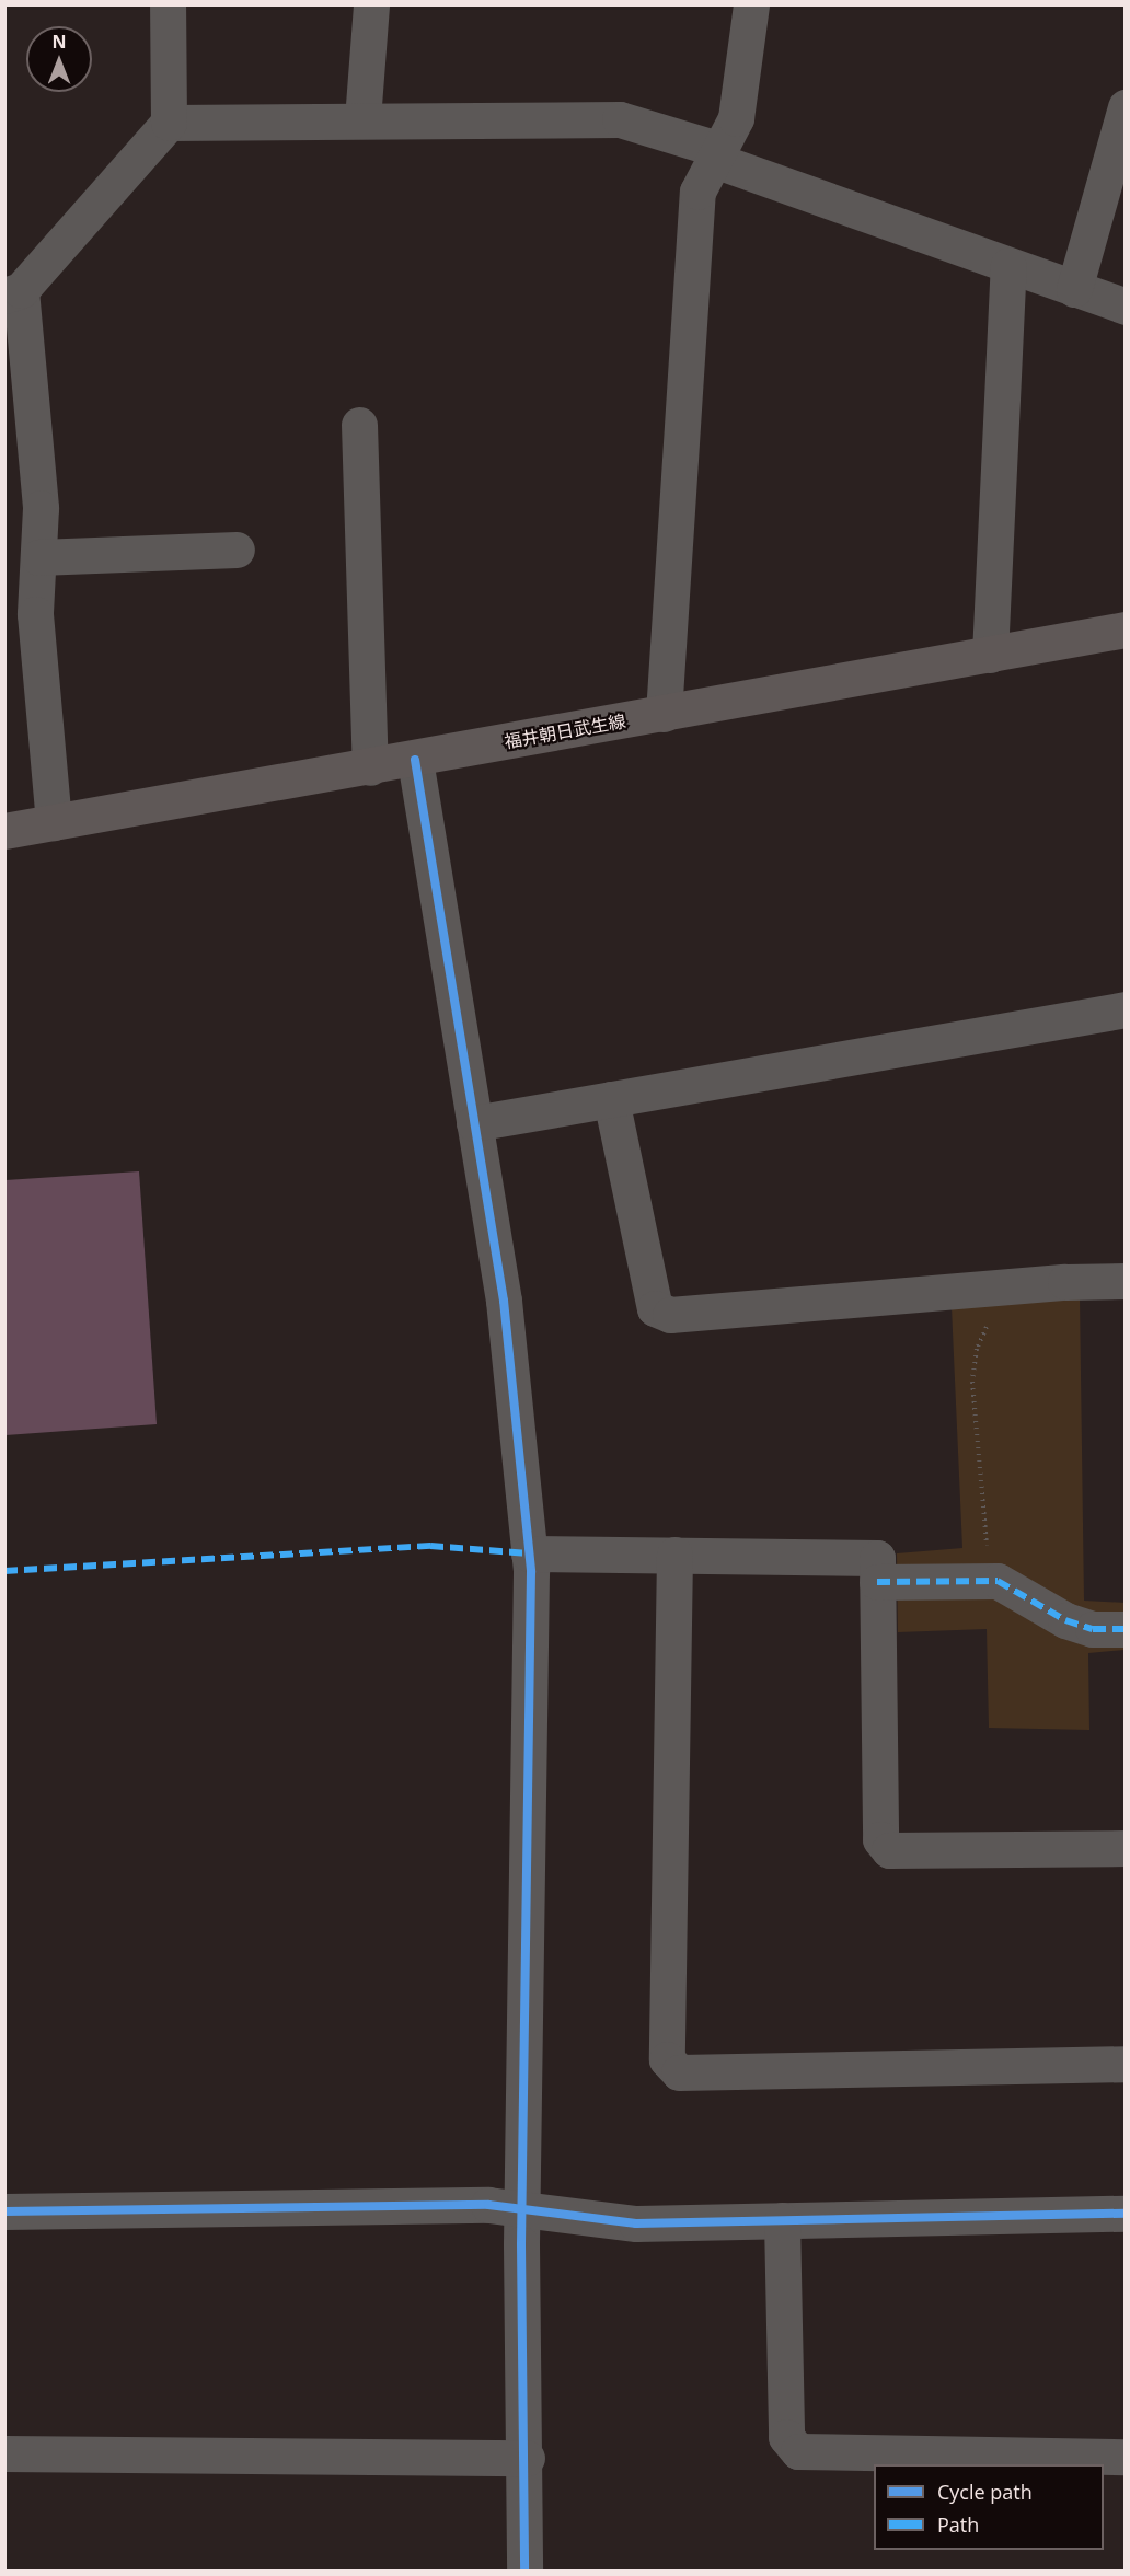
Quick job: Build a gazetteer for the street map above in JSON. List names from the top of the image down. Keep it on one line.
{"streets":{"main road":["福井朝日武生線"]},"legend":["Cycle path","Path"],"north":"top"}
